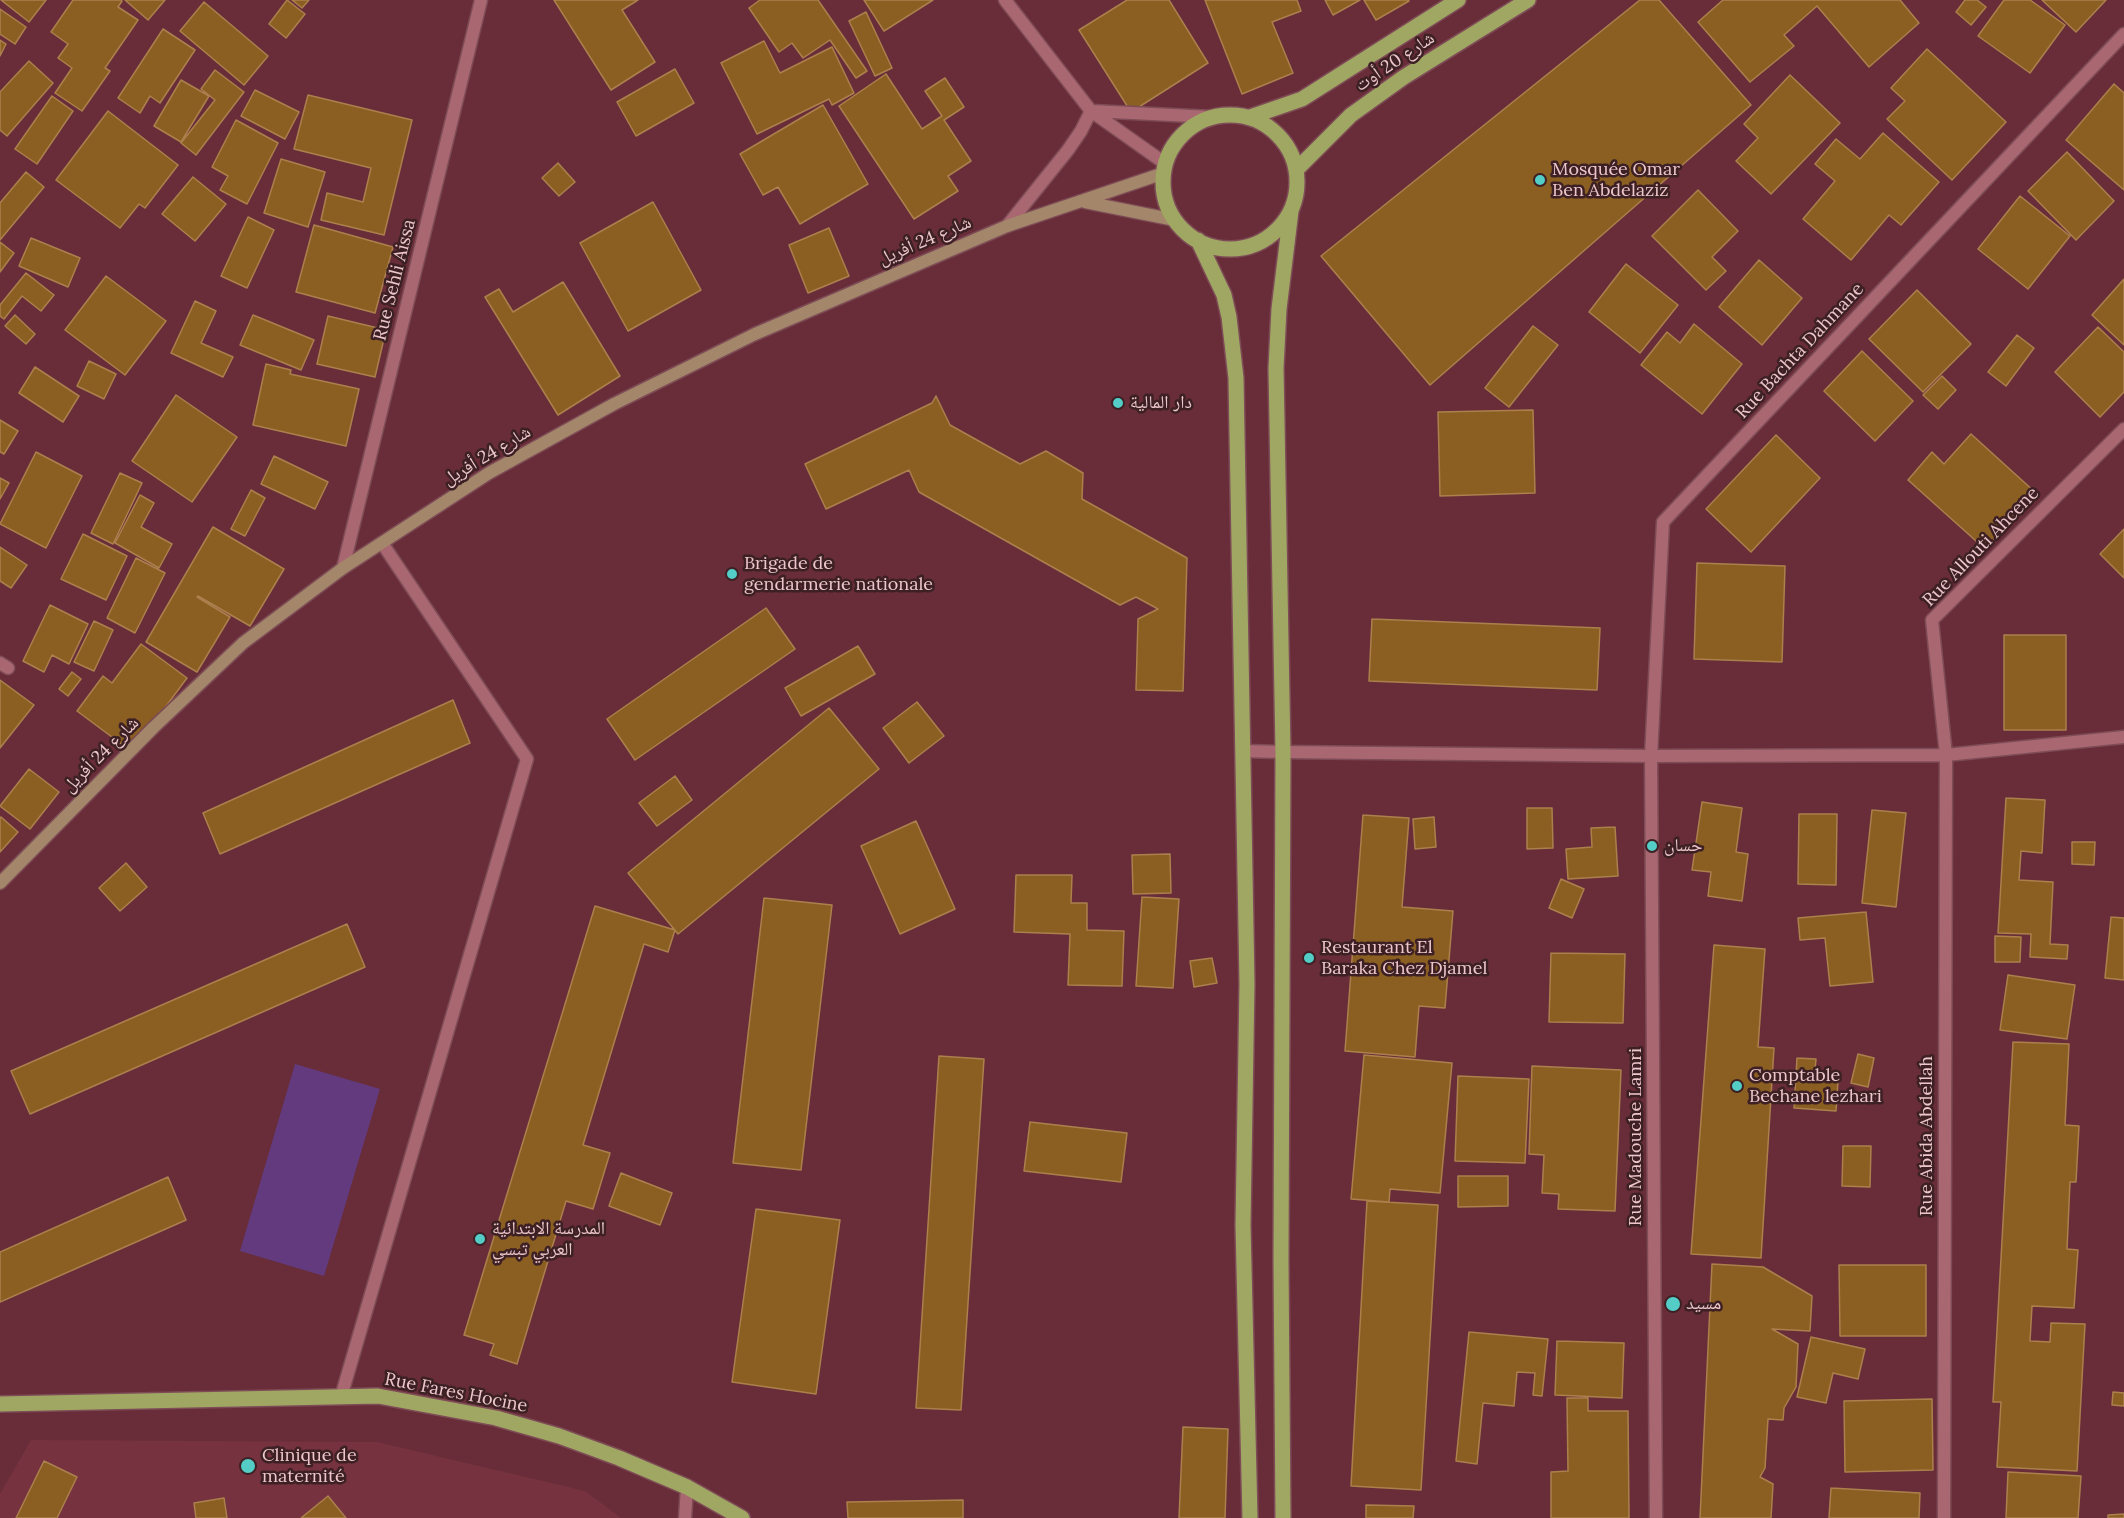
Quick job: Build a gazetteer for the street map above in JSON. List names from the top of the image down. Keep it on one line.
{"streets":{"main road":["شارع 20 أوت","شارع 24 أفريل","Rue Fares Hocine"],"street":["Rue Sehli Aissa","Rue Bachta Dahmane","Rue Allouti Ahcene","Rue Abida Abdellah","Rue Madouche Lamri"]},"crossings":[["شارع 20 أوت","شارع 24 أفريل"],["شارع 24 أفريل","Rue Sehli Aissa"],["Rue Bachta Dahmane","Rue Madouche Lamri"],["Rue Allouti Ahcene","Rue Abida Abdellah"]],"places":["Mosquée Omar Ben Abdelaziz","دار المالية","Brigade de gendarmerie nationale","حسان","Restaurant El Baraka Chez Djamel","Comptable Bechane lezhari","المدرسة الابتدائية العربي تبسي","مسيد","Clinique de maternité"]}
